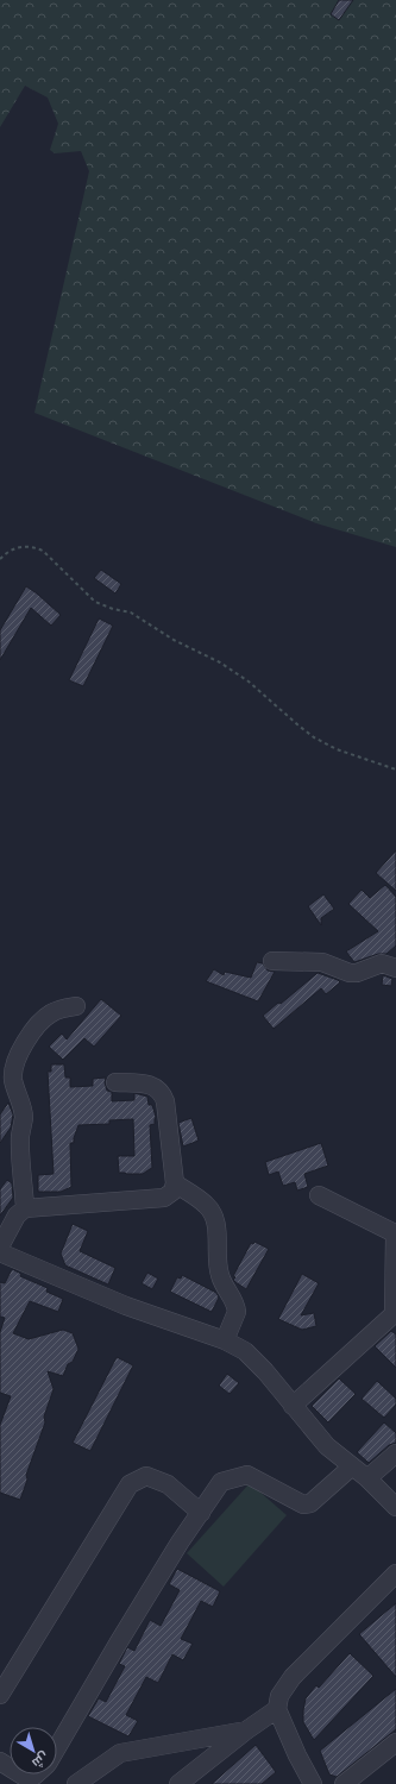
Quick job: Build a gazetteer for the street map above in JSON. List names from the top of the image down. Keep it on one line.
{"north":"bottom right"}
